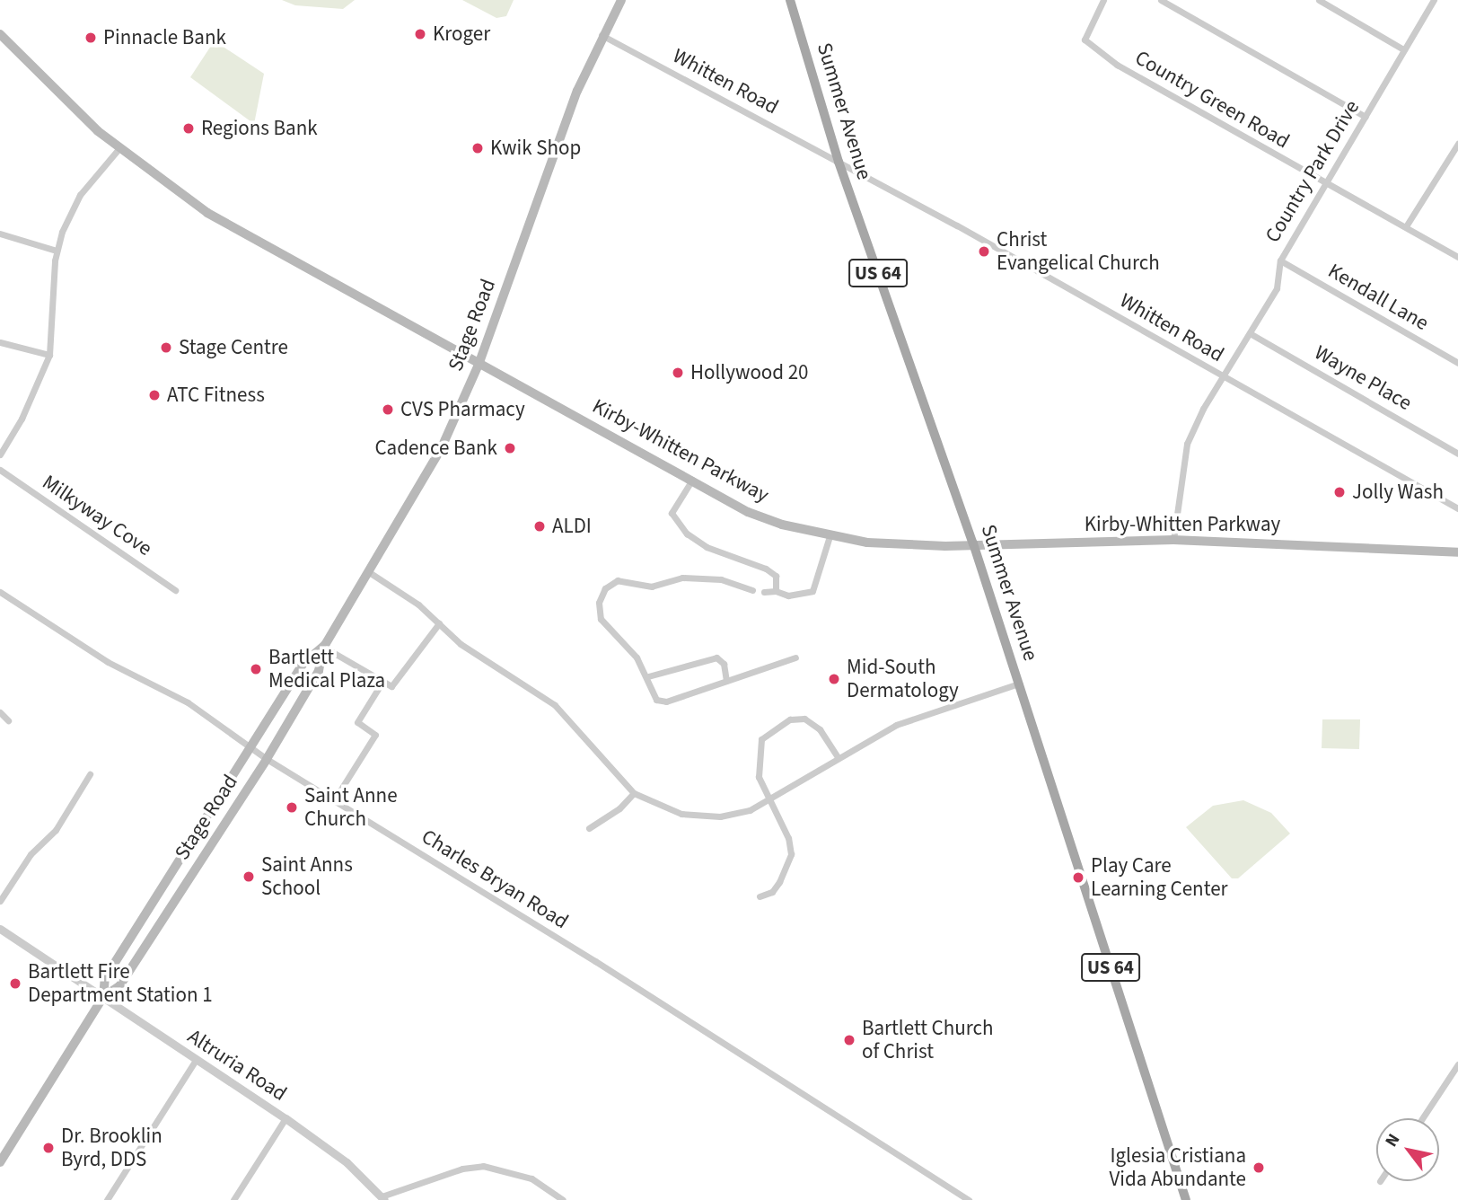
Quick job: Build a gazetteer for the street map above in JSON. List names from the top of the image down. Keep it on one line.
{"streets":{"main road":["Summer Avenue","US 64","Stage Road","Kirby-Whitten Parkway"],"street":["Whitten Road","Country Green Road","Country Park Drive","Kendall Lane","Wayne Place","Milkyway Cove","Charles Bryan Road","Altruria Road"]},"crossings":[["Whitten Road","Summer Avenue"],["Whitten Road","Country Park Drive"],["Whitten Road","Stage Road"],["Country Green Road","Country Park Drive"],["Summer Avenue","Kirby-Whitten Parkway"],["Country Park Drive","Kendall Lane"],["Country Park Drive","Wayne Place"],["Country Park Drive","Kirby-Whitten Parkway"],["Stage Road","Kirby-Whitten Parkway"],["Stage Road","Charles Bryan Road"],["Stage Road","Altruria Road"]],"places":["Kroger","Pinnacle Bank","Regions Bank","Kwik Shop","Christ Evangelical Church","Stage Centre","Hollywood 20","ATC Fitness","CVS Pharmacy","Cadence Bank","Jolly Wash","ALDI","Bartlett Medical Plaza","Mid-South Dermatology","Saint Anne Church","Saint Anns School","Play Care Learning Center","Bartlett Fire Department Station 1","Bartlett Church of Christ","Dr. Brooklin Byrd, DDS","Iglesia Cristiana Vida Abundante"],"north":"top left"}
